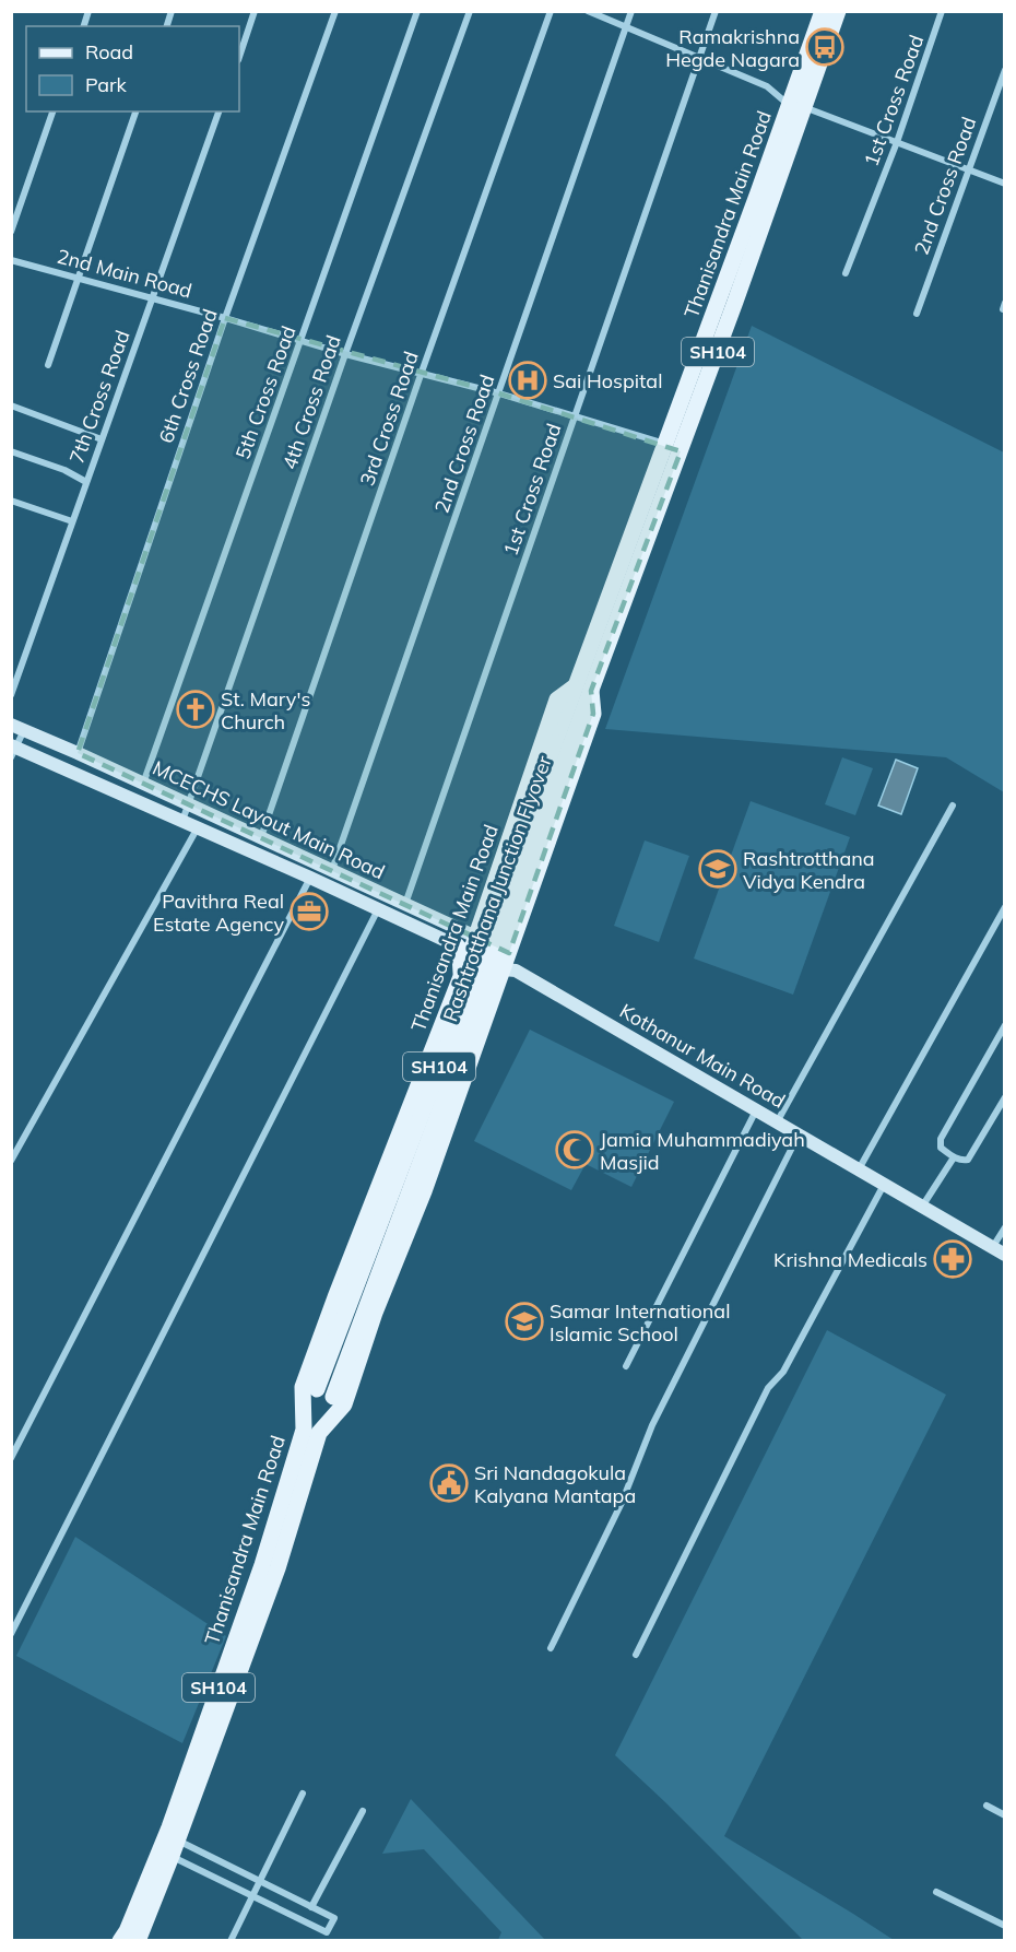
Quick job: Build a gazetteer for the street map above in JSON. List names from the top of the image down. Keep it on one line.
{"streets":{"main road":["Thanisandra Main Road","SH104","MCECHS Layout Main Road","Rashtrotthana Junction Flyover","Kothanur Main Road"],"street":["1st Cross Road","2nd Cross Road","2nd Main Road","6th Cross Road","5th Cross Road","7th Cross Road","4th Cross Road","3rd Cross Road"]},"crossings":[["1st Cross Road","2nd Main Road"],["1st Cross Road","MCECHS Layout Main Road"],["2nd Cross Road","2nd Main Road"],["2nd Cross Road","MCECHS Layout Main Road"],["Thanisandra Main Road","2nd Main Road"],["Thanisandra Main Road","MCECHS Layout Main Road"],["Thanisandra Main Road","Rashtrotthana Junction Flyover"],["Thanisandra Main Road","Kothanur Main Road"],["2nd Main Road","6th Cross Road"],["2nd Main Road","5th Cross Road"],["2nd Main Road","7th Cross Road"],["2nd Main Road","4th Cross Road"],["2nd Main Road","3rd Cross Road"],["6th Cross Road","MCECHS Layout Main Road"],["5th Cross Road","MCECHS Layout Main Road"],["4th Cross Road","MCECHS Layout Main Road"],["3rd Cross Road","MCECHS Layout Main Road"],["MCECHS Layout Main Road","Kothanur Main Road"]],"places":{"bus stop":["Ramakrishna Hegde Nagara"],"hospital":["Sai Hospital"],"church":["St. Mary's Church"],"school or university":["Rashtrotthana Vidya Kendra","Samar International Islamic School"],"office":["Pavithra Real Estate Agency"],"mosque":["Jamia Muhammadiyah Masjid"],"pharmacy":["Krishna Medicals"],"public building":["Sri Nandagokula Kalyana Mantapa"]},"legend":["Road","Park"]}
